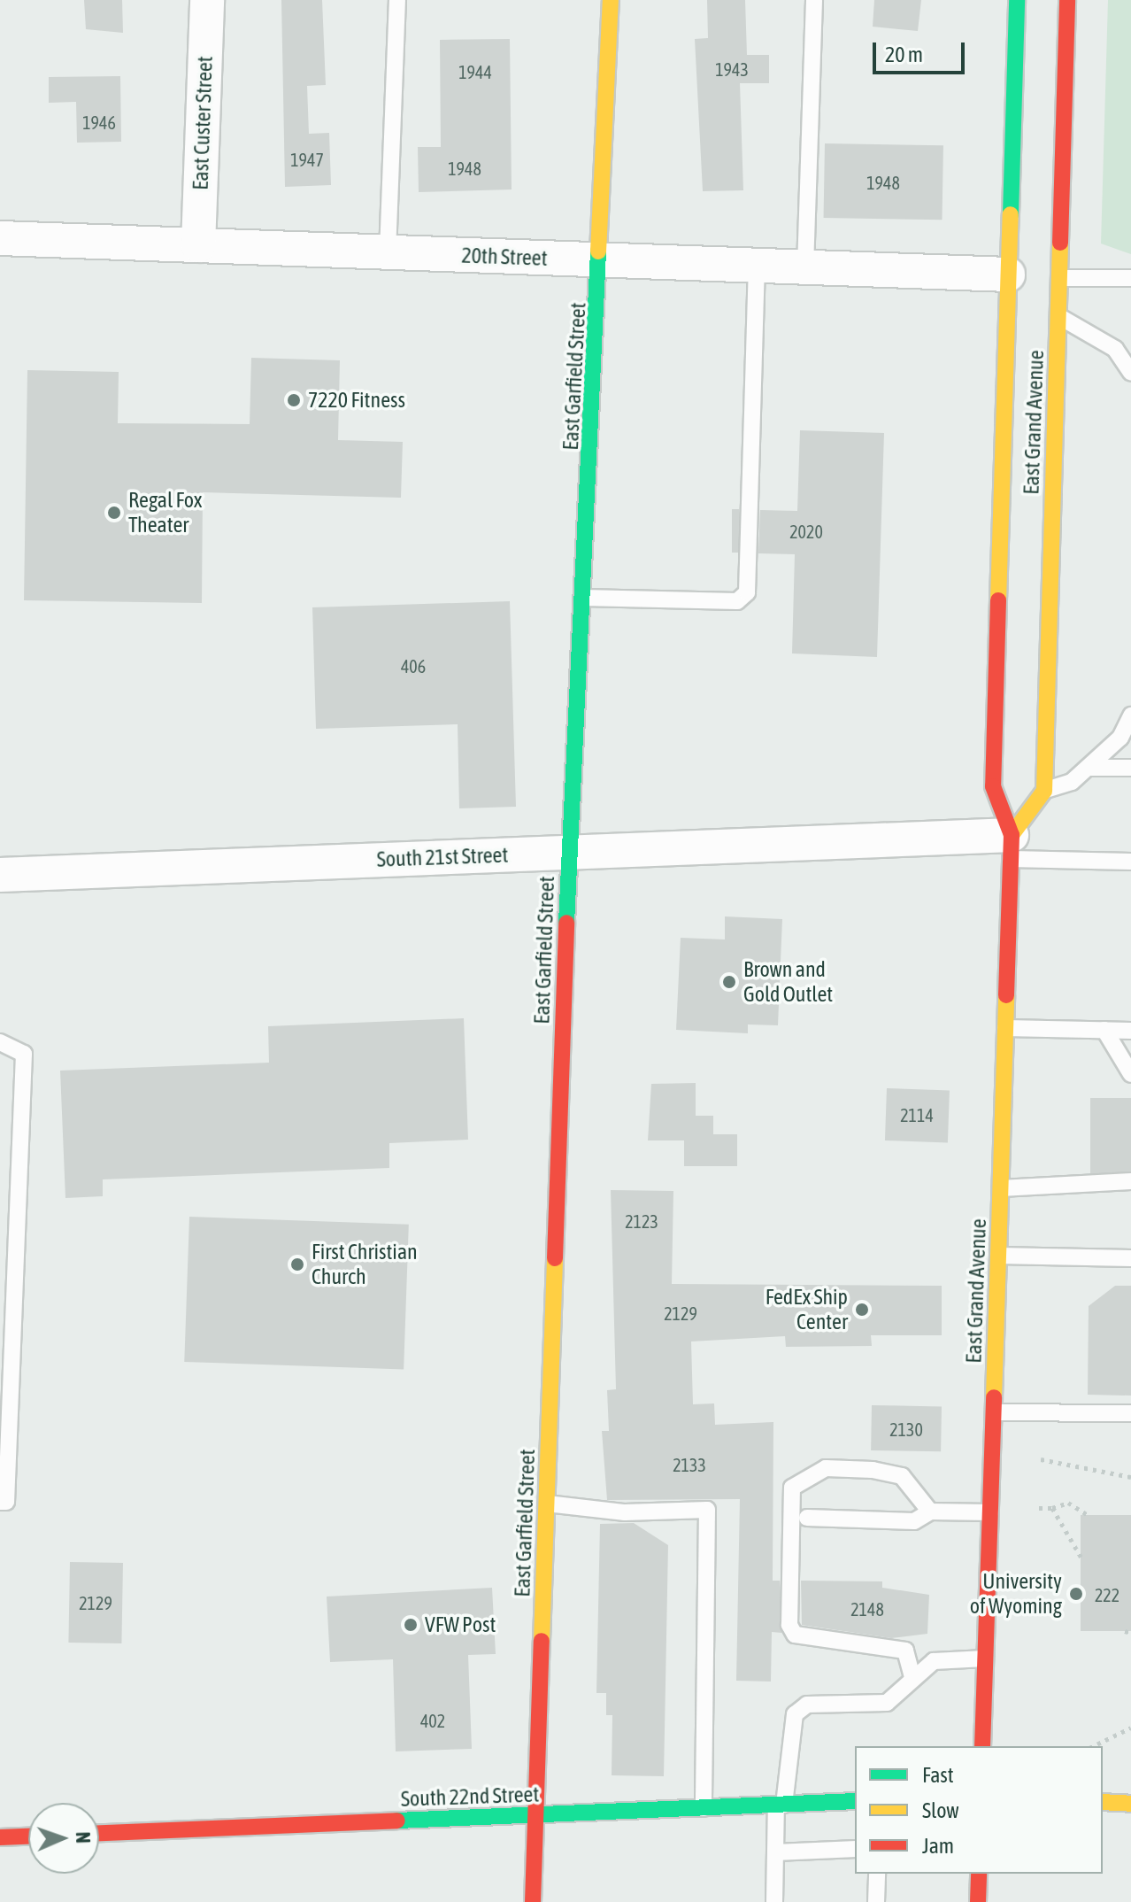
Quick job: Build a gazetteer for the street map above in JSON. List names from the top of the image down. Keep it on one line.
{"streets":{"street":["East Custer Street","20th Street","East Garfield Street","East Grand Avenue","South 21st Street","South 22nd Street"]},"crossings":[["East Custer Street","20th Street"],["20th Street","East Garfield Street"],["20th Street","East Grand Avenue"],["East Garfield Street","South 21st Street"],["East Garfield Street","South 22nd Street"],["East Grand Avenue","South 21st Street"]],"places":["7220 Fitness","Regal Fox Theater","Brown and Gold Outlet","First Christian Church","FedEx Ship Center","University of Wyoming","VFW Post"],"house_numbers":["1943","1944","1946","1947","1948","1948","2020","406","2114","2123","2129","2130","2133","222","2129","2148","402"],"legend":["Fast","Slow","Jam"],"scale_bar":"20 m","north":"right"}
